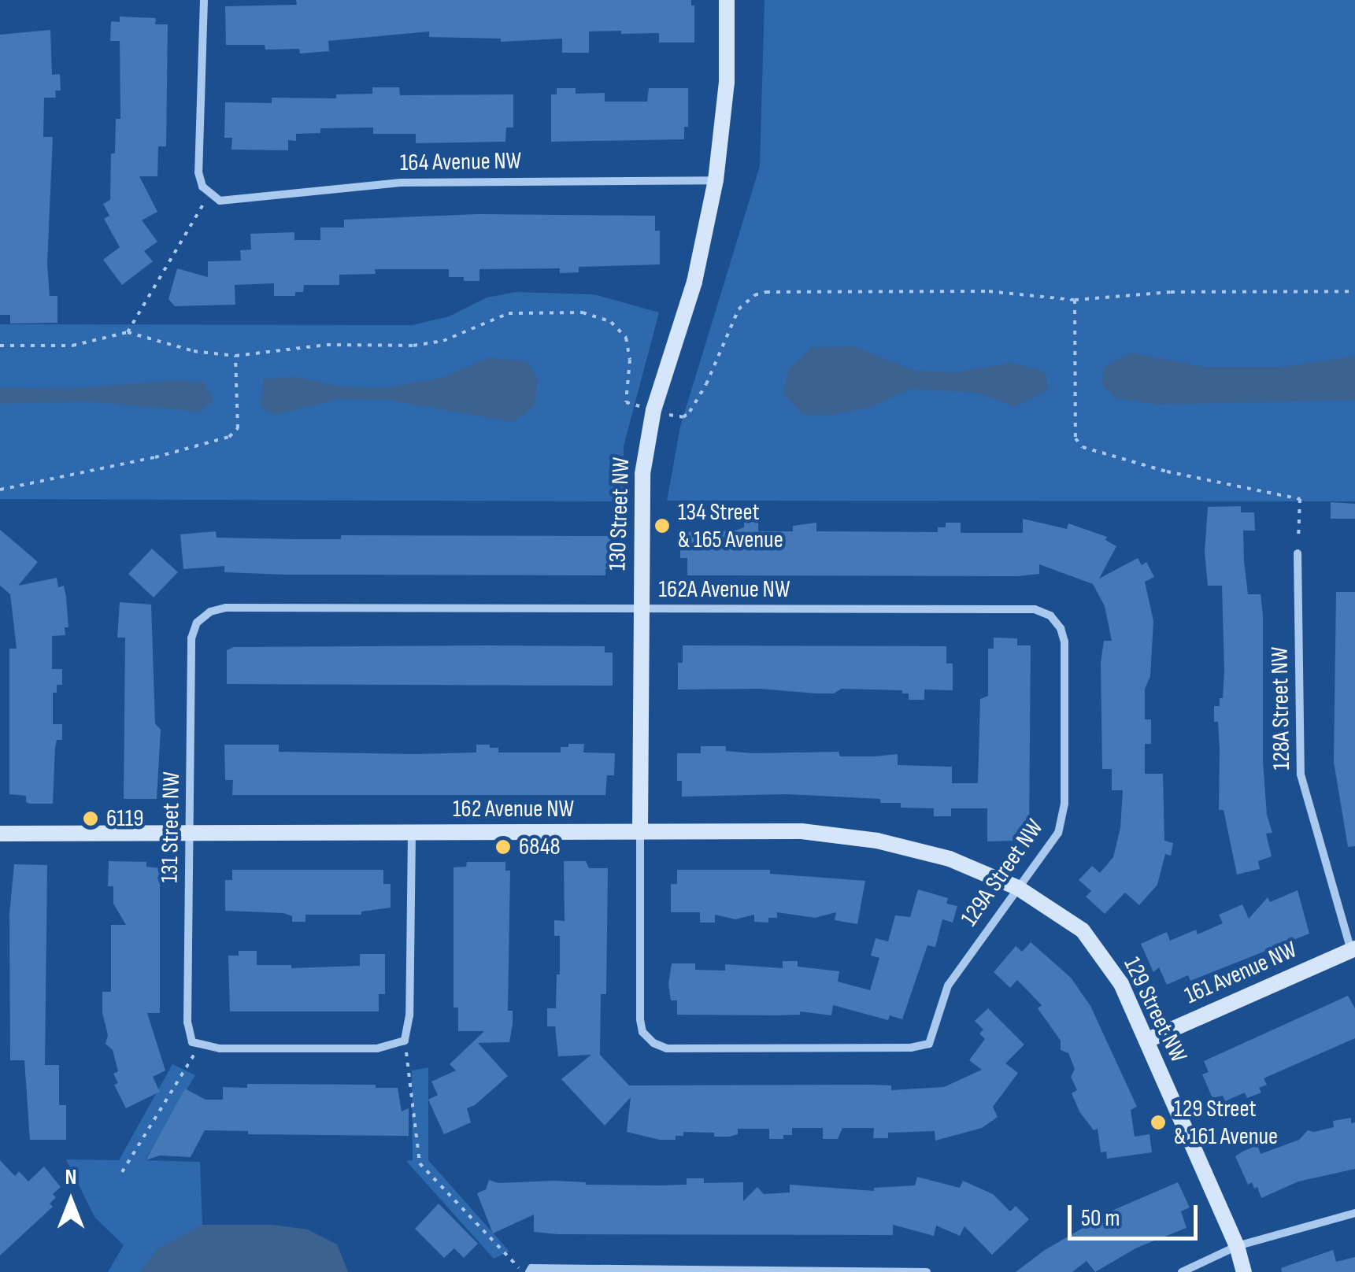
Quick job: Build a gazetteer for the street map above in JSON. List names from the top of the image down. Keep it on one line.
{"streets":{"street":["164 Avenue NW","130 Street NW","162A Avenue NW","128A Street NW","162 Avenue NW","131 Street NW","129A Street NW","161 Avenue NW","129 Street NW"]},"crossings":[["164 Avenue NW","130 Street NW"],["130 Street NW","162A Avenue NW"],["130 Street NW","162 Avenue NW"],["130 Street NW","129A Street NW"],["162A Avenue NW","131 Street NW"],["162A Avenue NW","129A Street NW"],["128A Street NW","161 Avenue NW"],["162 Avenue NW","131 Street NW"],["162 Avenue NW","129A Street NW"],["162 Avenue NW","129 Street NW"],["129A Street NW","129 Street NW"],["161 Avenue NW","129 Street NW"]],"places":["134 Street & 165 Avenue","6119","6848","129 Street & 161 Avenue"],"scale_bar":"50 m","north":"top"}
